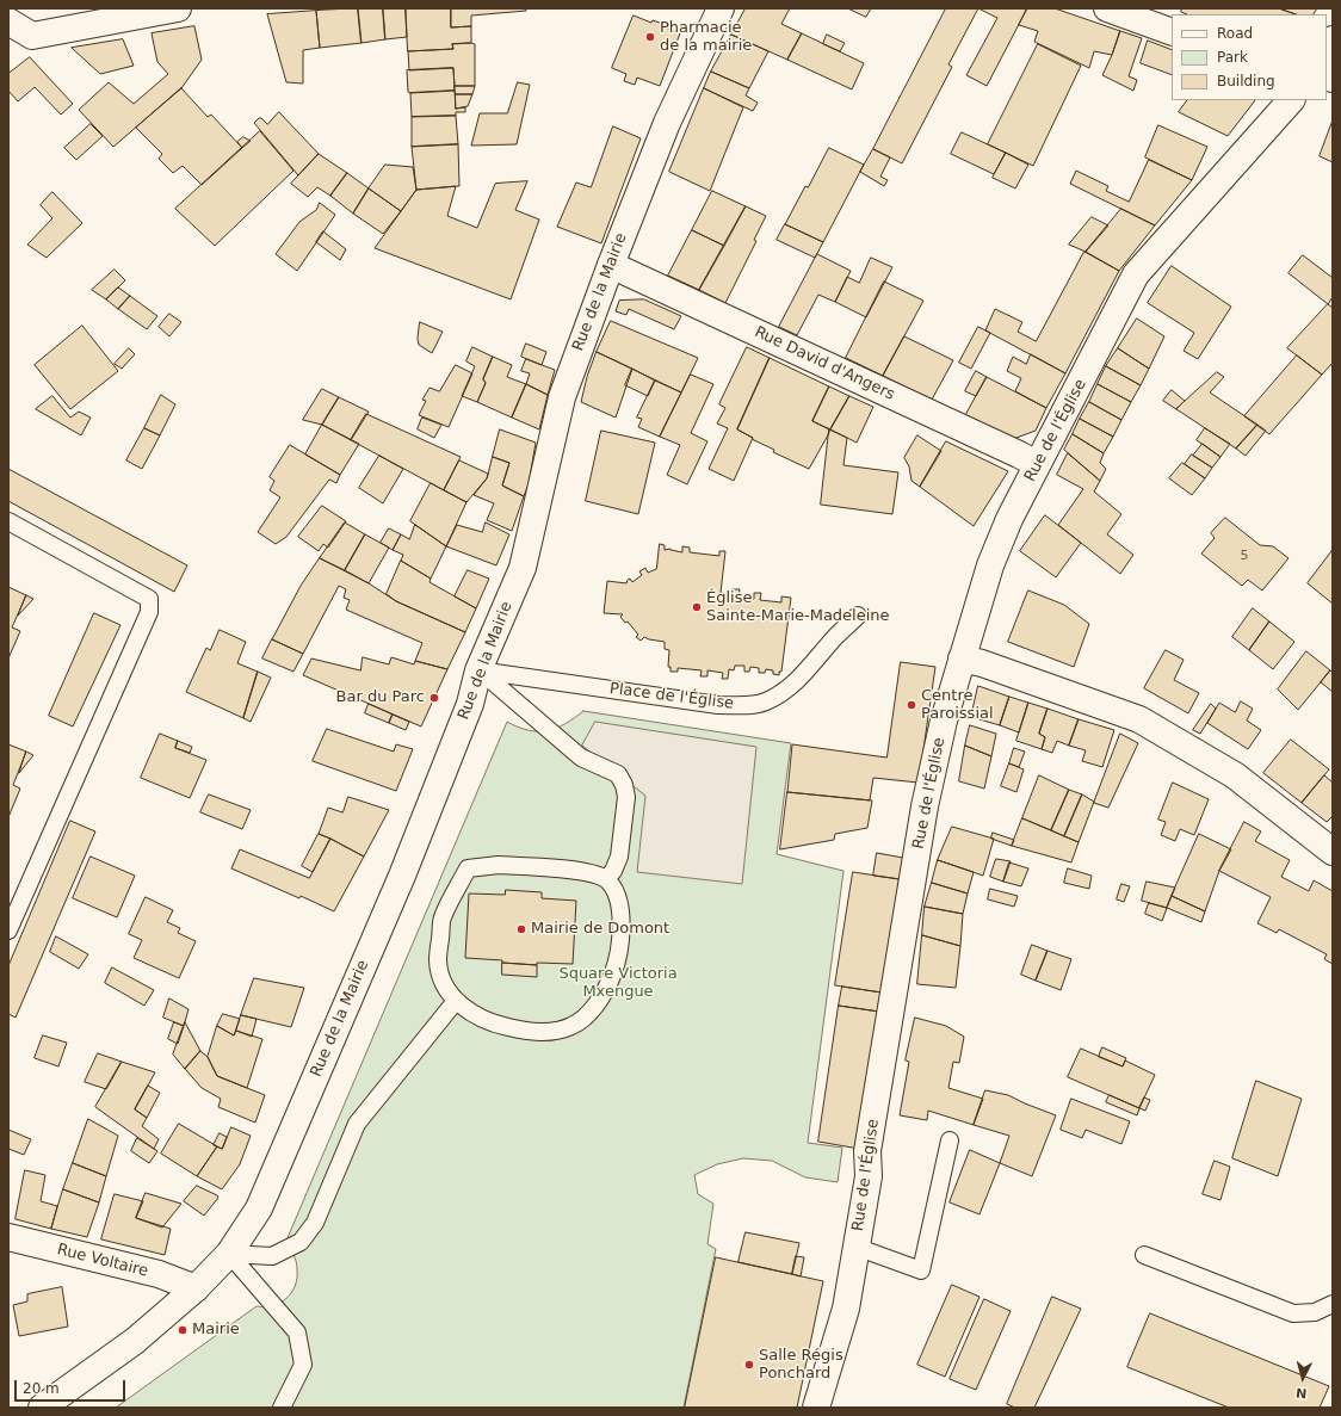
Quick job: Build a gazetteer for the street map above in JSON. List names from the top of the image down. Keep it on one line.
{"streets":{"street":["Rue de la Mairie","Rue David d'Angers","Rue de l'Église","Rue Voltaire"],"lane":["Place de l'Église"]},"crossings":[["Rue de la Mairie","Rue David d'Angers"],["Rue de la Mairie","Place de l'Église"],["Rue de la Mairie","Rue Voltaire"],["Rue David d'Angers","Rue de l'Église"]],"parks":["Square Victoria Mxengue"],"places":["Pharmacie de la mairie","Église Sainte-Marie-Madeleine","Bar du Parc","Centre Paroissial","Mairie de Domont","Mairie","Salle Régis Ponchard"],"house_numbers":["5"],"legend":["Road","Park","Building"],"scale_bar":"20 m","north":"bottom"}
